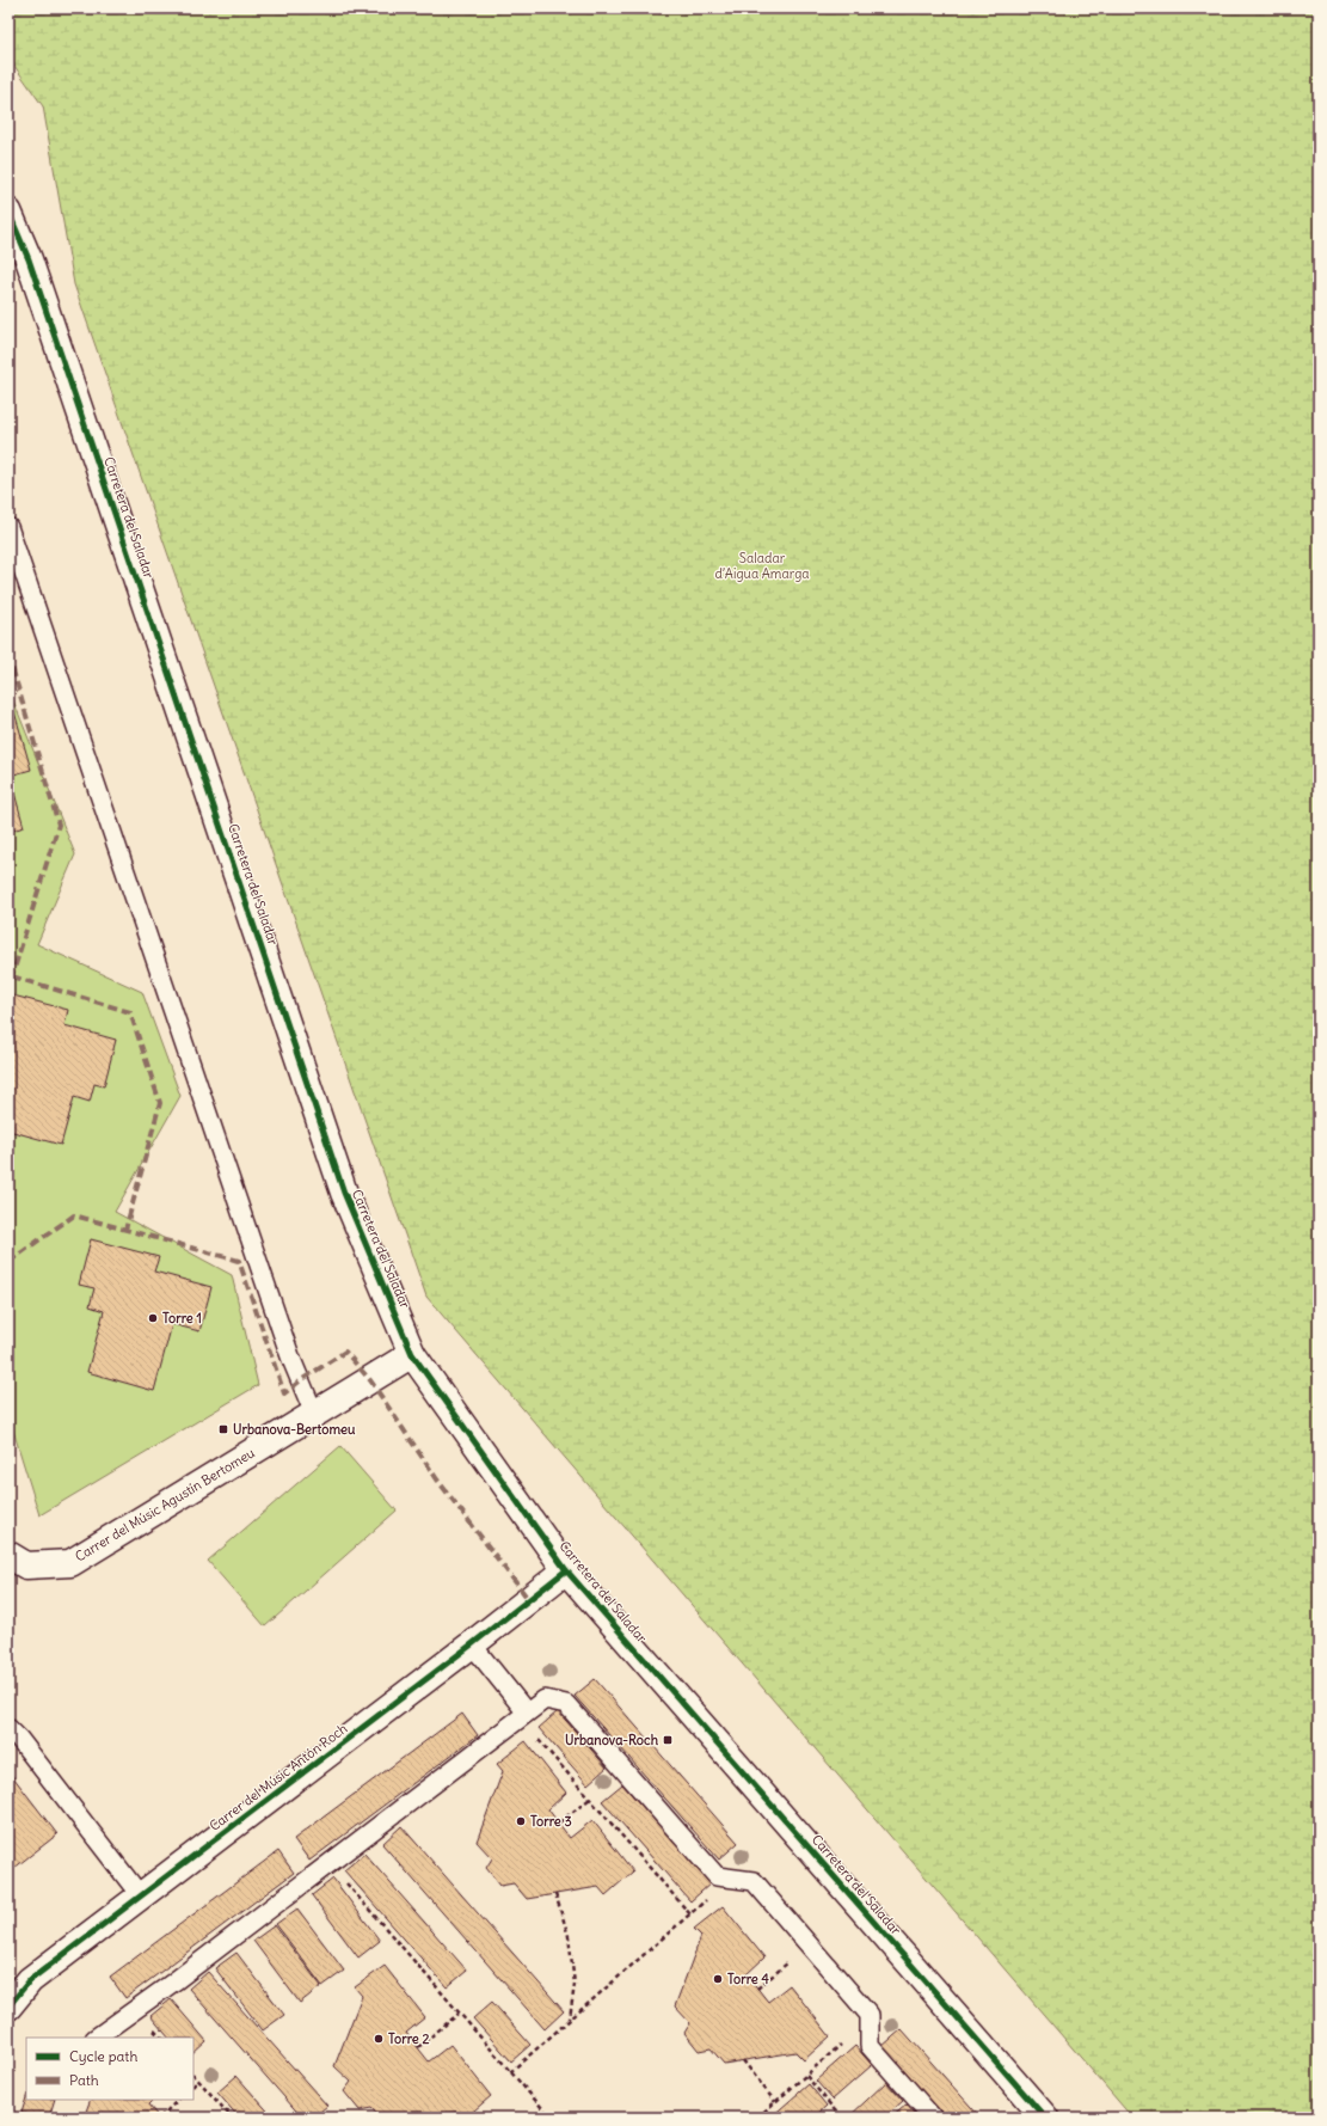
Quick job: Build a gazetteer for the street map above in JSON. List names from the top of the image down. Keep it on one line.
{"streets":{"street":["Carretera del Saladar","Carrer del Músic Agustín Bertomeu","Carrer del Músic Antón Roch"]},"crossings":[["Carretera del Saladar","Carrer del Músic Agustín Bertomeu"],["Carretera del Saladar","Carrer del Músic Antón Roch"]],"parks":["Saladar d’Aigua Amarga"],"places":{"other":["Torre 1","Torre 3","Torre 4","Torre 2"],"transit":["Urbanova-Bertomeu","Urbanova-Roch"]},"legend":["Cycle path","Path"]}
